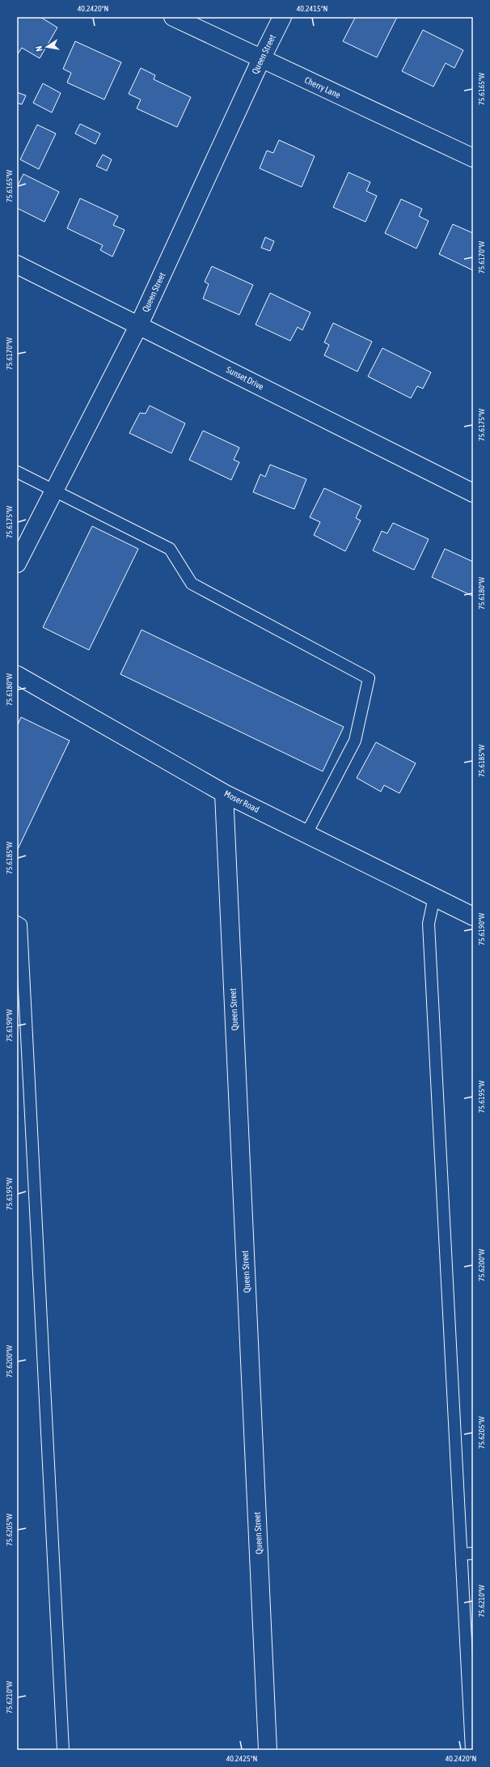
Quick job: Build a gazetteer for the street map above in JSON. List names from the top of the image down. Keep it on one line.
{"streets":{"street":["Queen Street","Cherry Lane","Sunset Drive","Moser Road"]},"crossings":[["Queen Street","Cherry Lane"],["Queen Street","Sunset Drive"],["Queen Street","Moser Road"]],"north":"left","coordinates":["40.2420°N","40.2415°N","75.6165°W","75.6170°W","75.6175°W","75.6180°W","75.6185°W","75.6190°W","75.6195°W","75.6200°W","75.6205°W","75.6210°W","40.2425°N"]}
